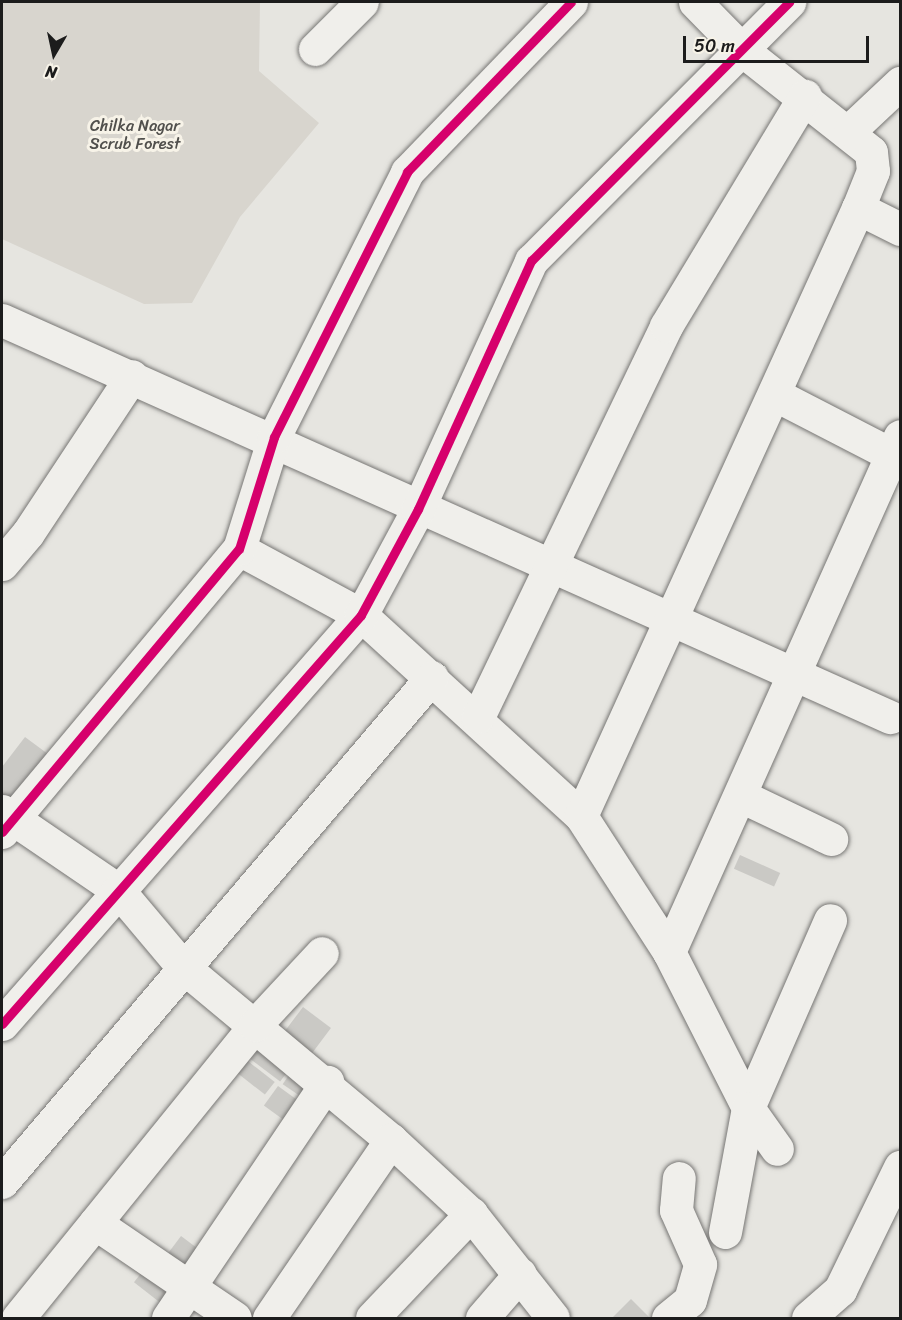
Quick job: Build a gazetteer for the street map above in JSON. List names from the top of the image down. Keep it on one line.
{"parks":["Chilka Nagar Scrub Forest"],"scale_bar":"50 m","north":"bottom"}
